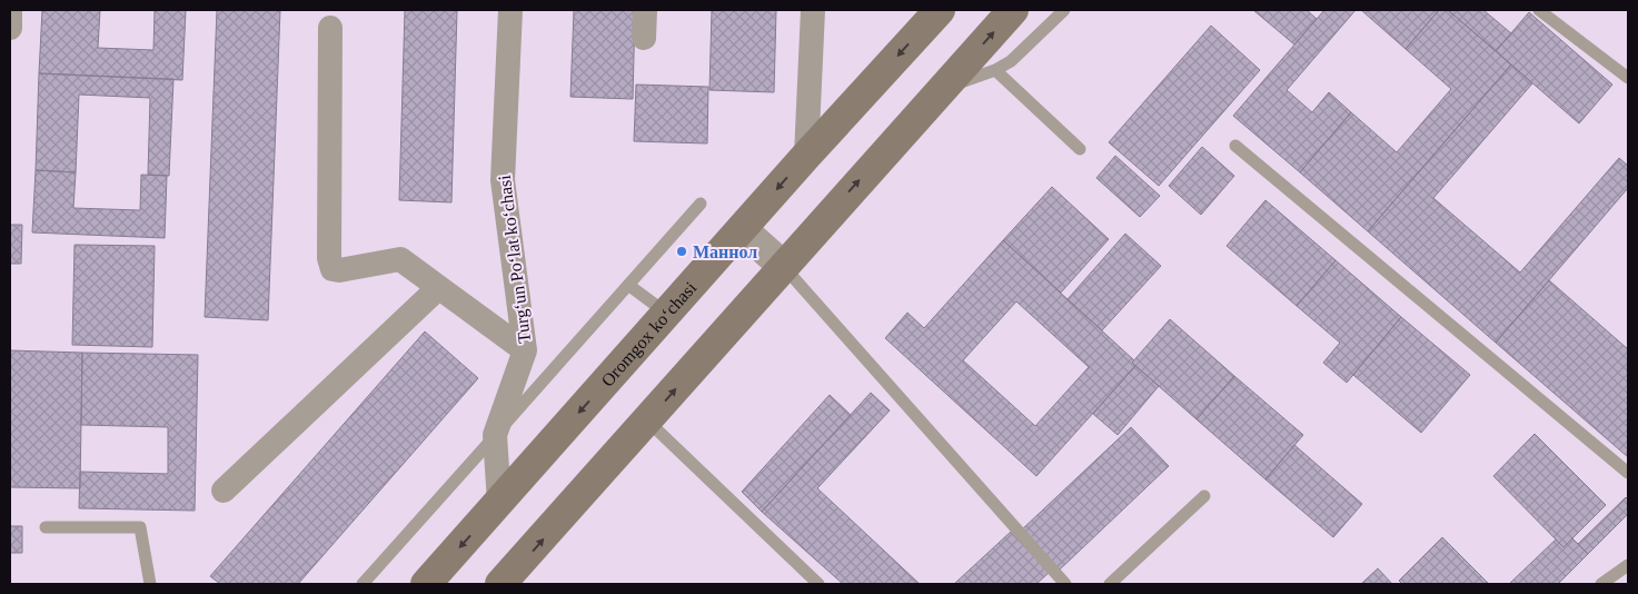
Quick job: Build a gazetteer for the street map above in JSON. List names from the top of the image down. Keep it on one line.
{"streets":{"main road":["Oromgox ko‘chasi"],"street":["Turgʻun Poʻlat koʻchasi"]},"crossings":[["Turgʻun Poʻlat koʻchasi","Oromgox ko‘chasi"]],"places":["Маннол"]}
